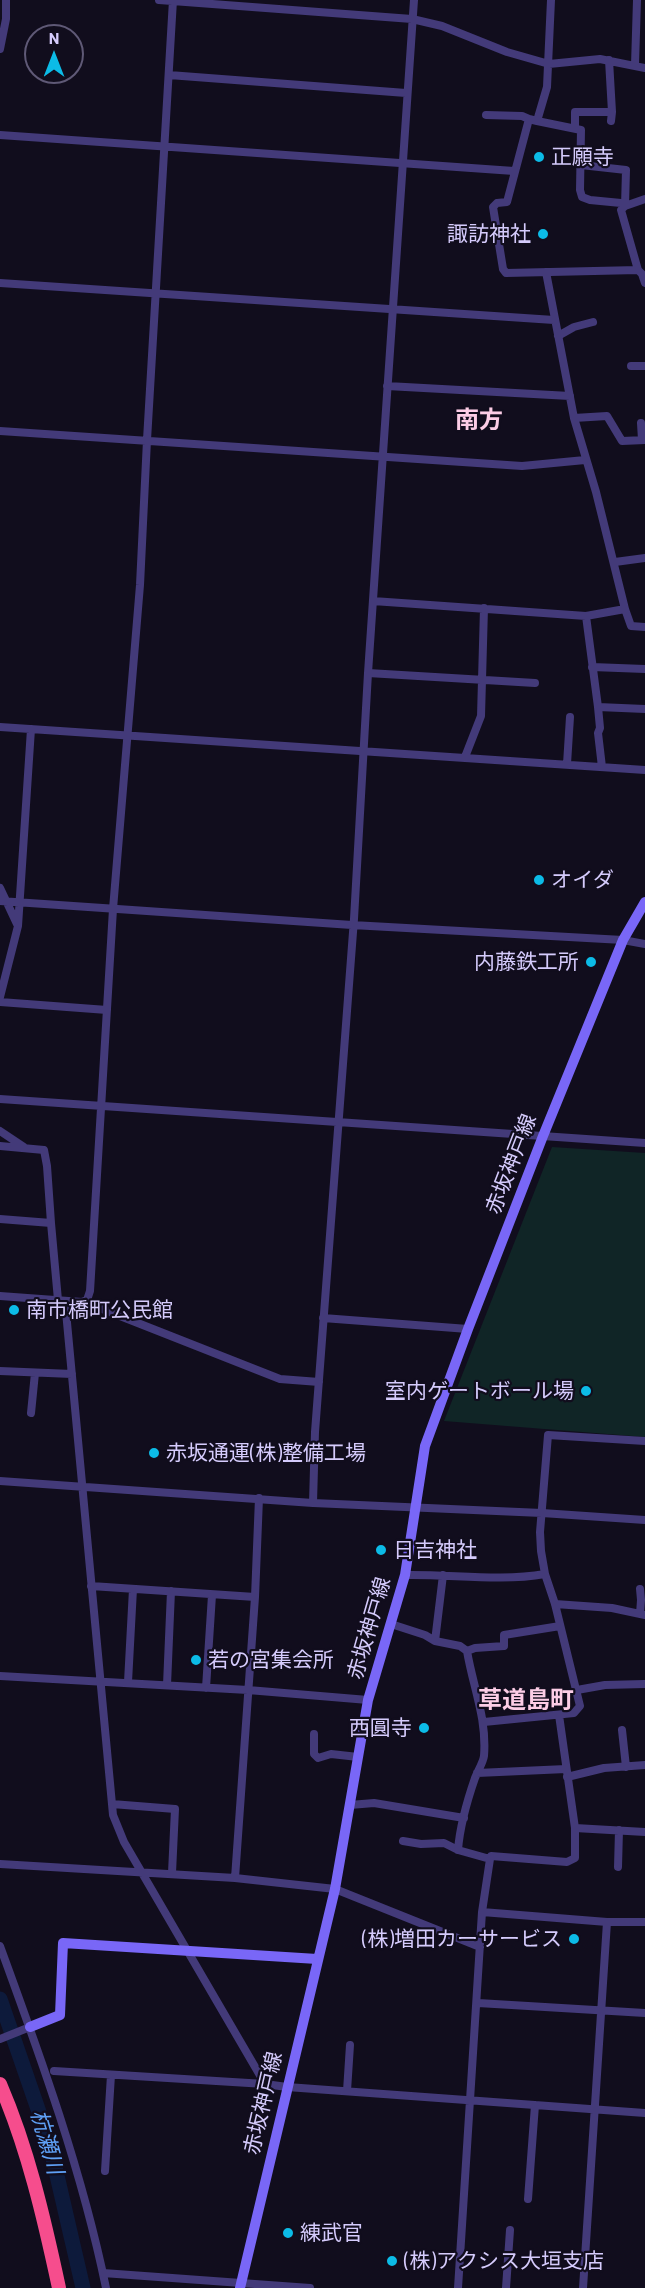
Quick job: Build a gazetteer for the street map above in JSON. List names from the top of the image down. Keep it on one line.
{"streets":{"main road":["赤坂神戸線"]},"districts":["南方","草道島町"],"water":["杭瀬川"],"places":["正願寺","諏訪神社","オイダ","内藤鉄工所","南市橋町公民館","室内ゲートボール場","赤坂通運(株)整備工場","日吉神社","若の宮集会所","西圓寺","(株)増田カーサービス","練武官","(株)アクシス大垣支店"],"north":"top"}
